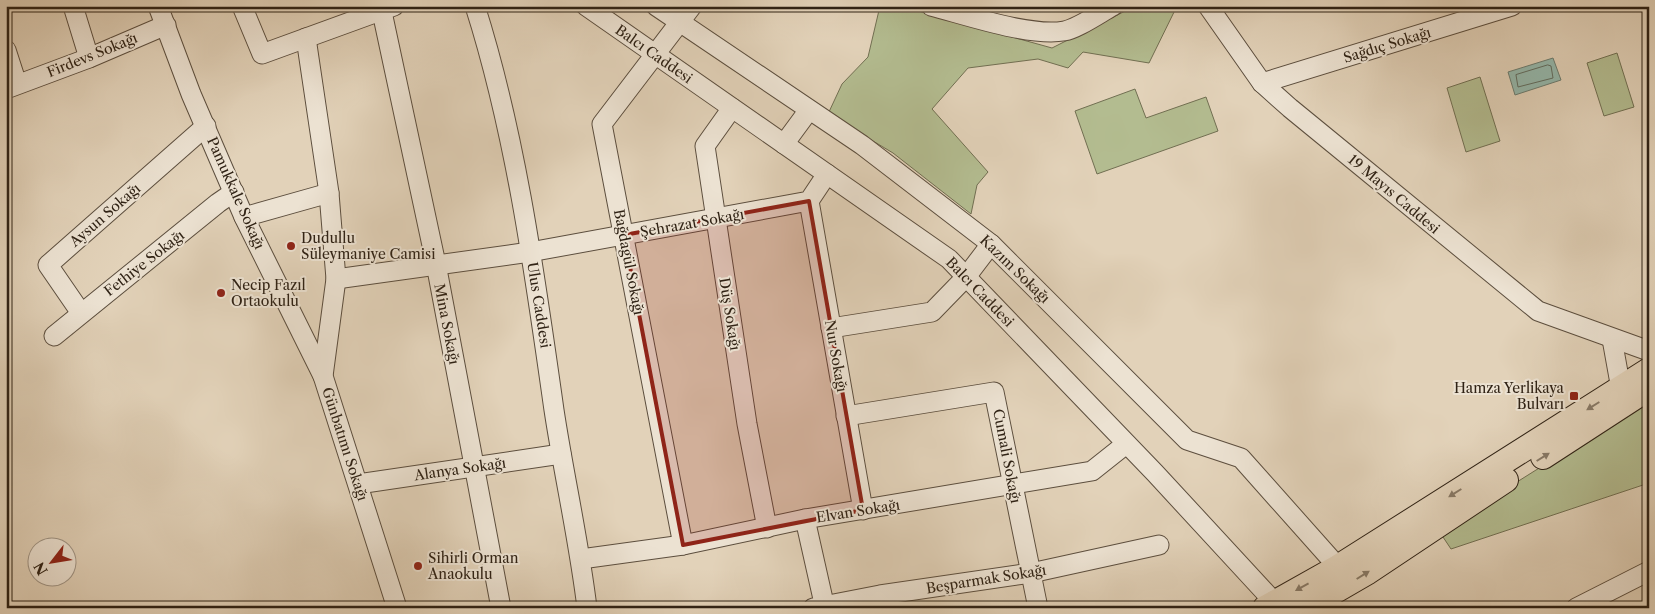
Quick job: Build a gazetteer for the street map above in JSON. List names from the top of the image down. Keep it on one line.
{"streets":{"street":["Sağdıç Sokağı","Balcı Caddesi","Firdevs Sokağı","Pamukkale Sokağı","19 Mayıs Caddesi","Aysun Sokağı","Şehrazat Sokağı","Bağdagül Sokağı","Fethiye Sokağı","Kazım Sokağı","Ulus Caddesi","Düş Sokağı","Mina Sokağı","Nur Sokağı","Günbatımı Sokağı","Cumali Sokağı","Alanya Sokağı","Elvan Sokağı","Beşparmak Sokağı"]},"crossings":[["Sağdıç Sokağı","19 Mayıs Caddesi"],["Balcı Caddesi","Bağdagül Sokağı"],["Balcı Caddesi","Düş Sokağı"],["Balcı Caddesi","Elvan Sokağı"],["Firdevs Sokağı","Pamukkale Sokağı"],["Pamukkale Sokağı","Aysun Sokağı"],["Pamukkale Sokağı","Fethiye Sokağı"],["Pamukkale Sokağı","Günbatımı Sokağı"],["Aysun Sokağı","Fethiye Sokağı"],["Şehrazat Sokağı","Bağdagül Sokağı"],["Şehrazat Sokağı","Ulus Caddesi"],["Şehrazat Sokağı","Düş Sokağı"],["Şehrazat Sokağı","Mina Sokağı"],["Şehrazat Sokağı","Nur Sokağı"],["Şehrazat Sokağı","Günbatımı Sokağı"],["Bağdagül Sokağı","Kazım Sokağı"],["Bağdagül Sokağı","Elvan Sokağı"],["Ulus Caddesi","Alanya Sokağı"],["Ulus Caddesi","Elvan Sokağı"],["Düş Sokağı","Elvan Sokağı"],["Mina Sokağı","Alanya Sokağı"],["Nur Sokağı","Cumali Sokağı"],["Nur Sokağı","Elvan Sokağı"],["Günbatımı Sokağı","Alanya Sokağı"],["Cumali Sokağı","Elvan Sokağı"],["Cumali Sokağı","Beşparmak Sokağı"]],"places":{"other":["Dudullu Süleymaniye Camisi","Necip Fazıl Ortaokulu","Sihirli Orman Anaokulu"],"transit":["Hamza Yerlikaya Bulvarı"]},"north":"bottom left"}
